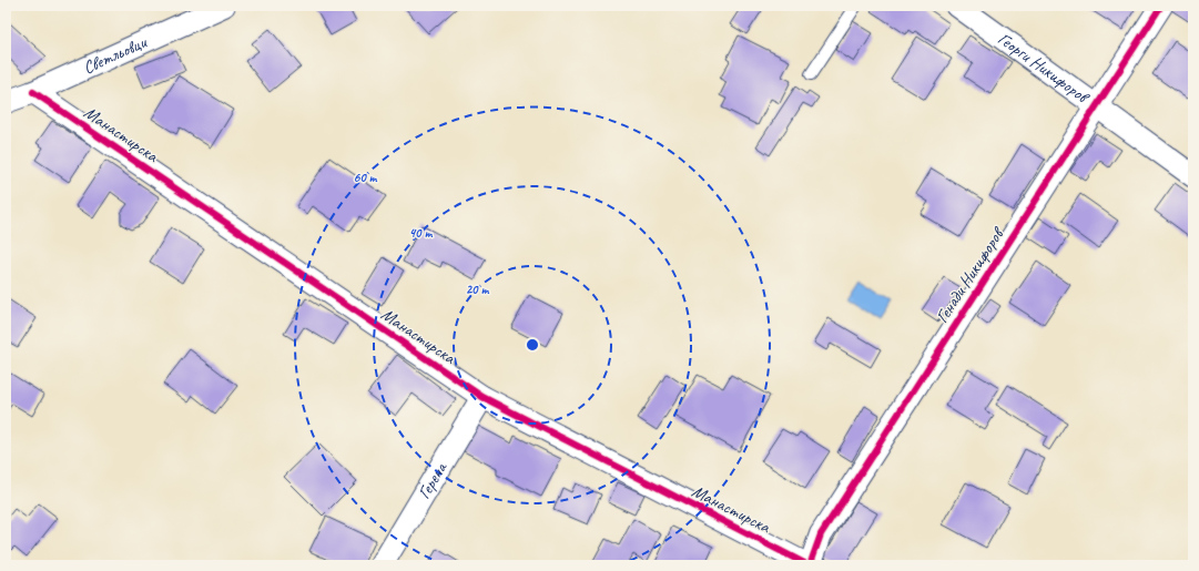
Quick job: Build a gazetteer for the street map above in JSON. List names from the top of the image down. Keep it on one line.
{"streets":{"street":["Светльовци","Георги Никифоров","Манастирска","Генади Никифоров","Герена"]},"crossings":[["Светльовци","Манастирска"],["Георги Никифоров","Генади Никифоров"],["Манастирска","Генади Никифоров"],["Манастирска","Герена"]],"rings":["60 m","40 m","20 m"]}
